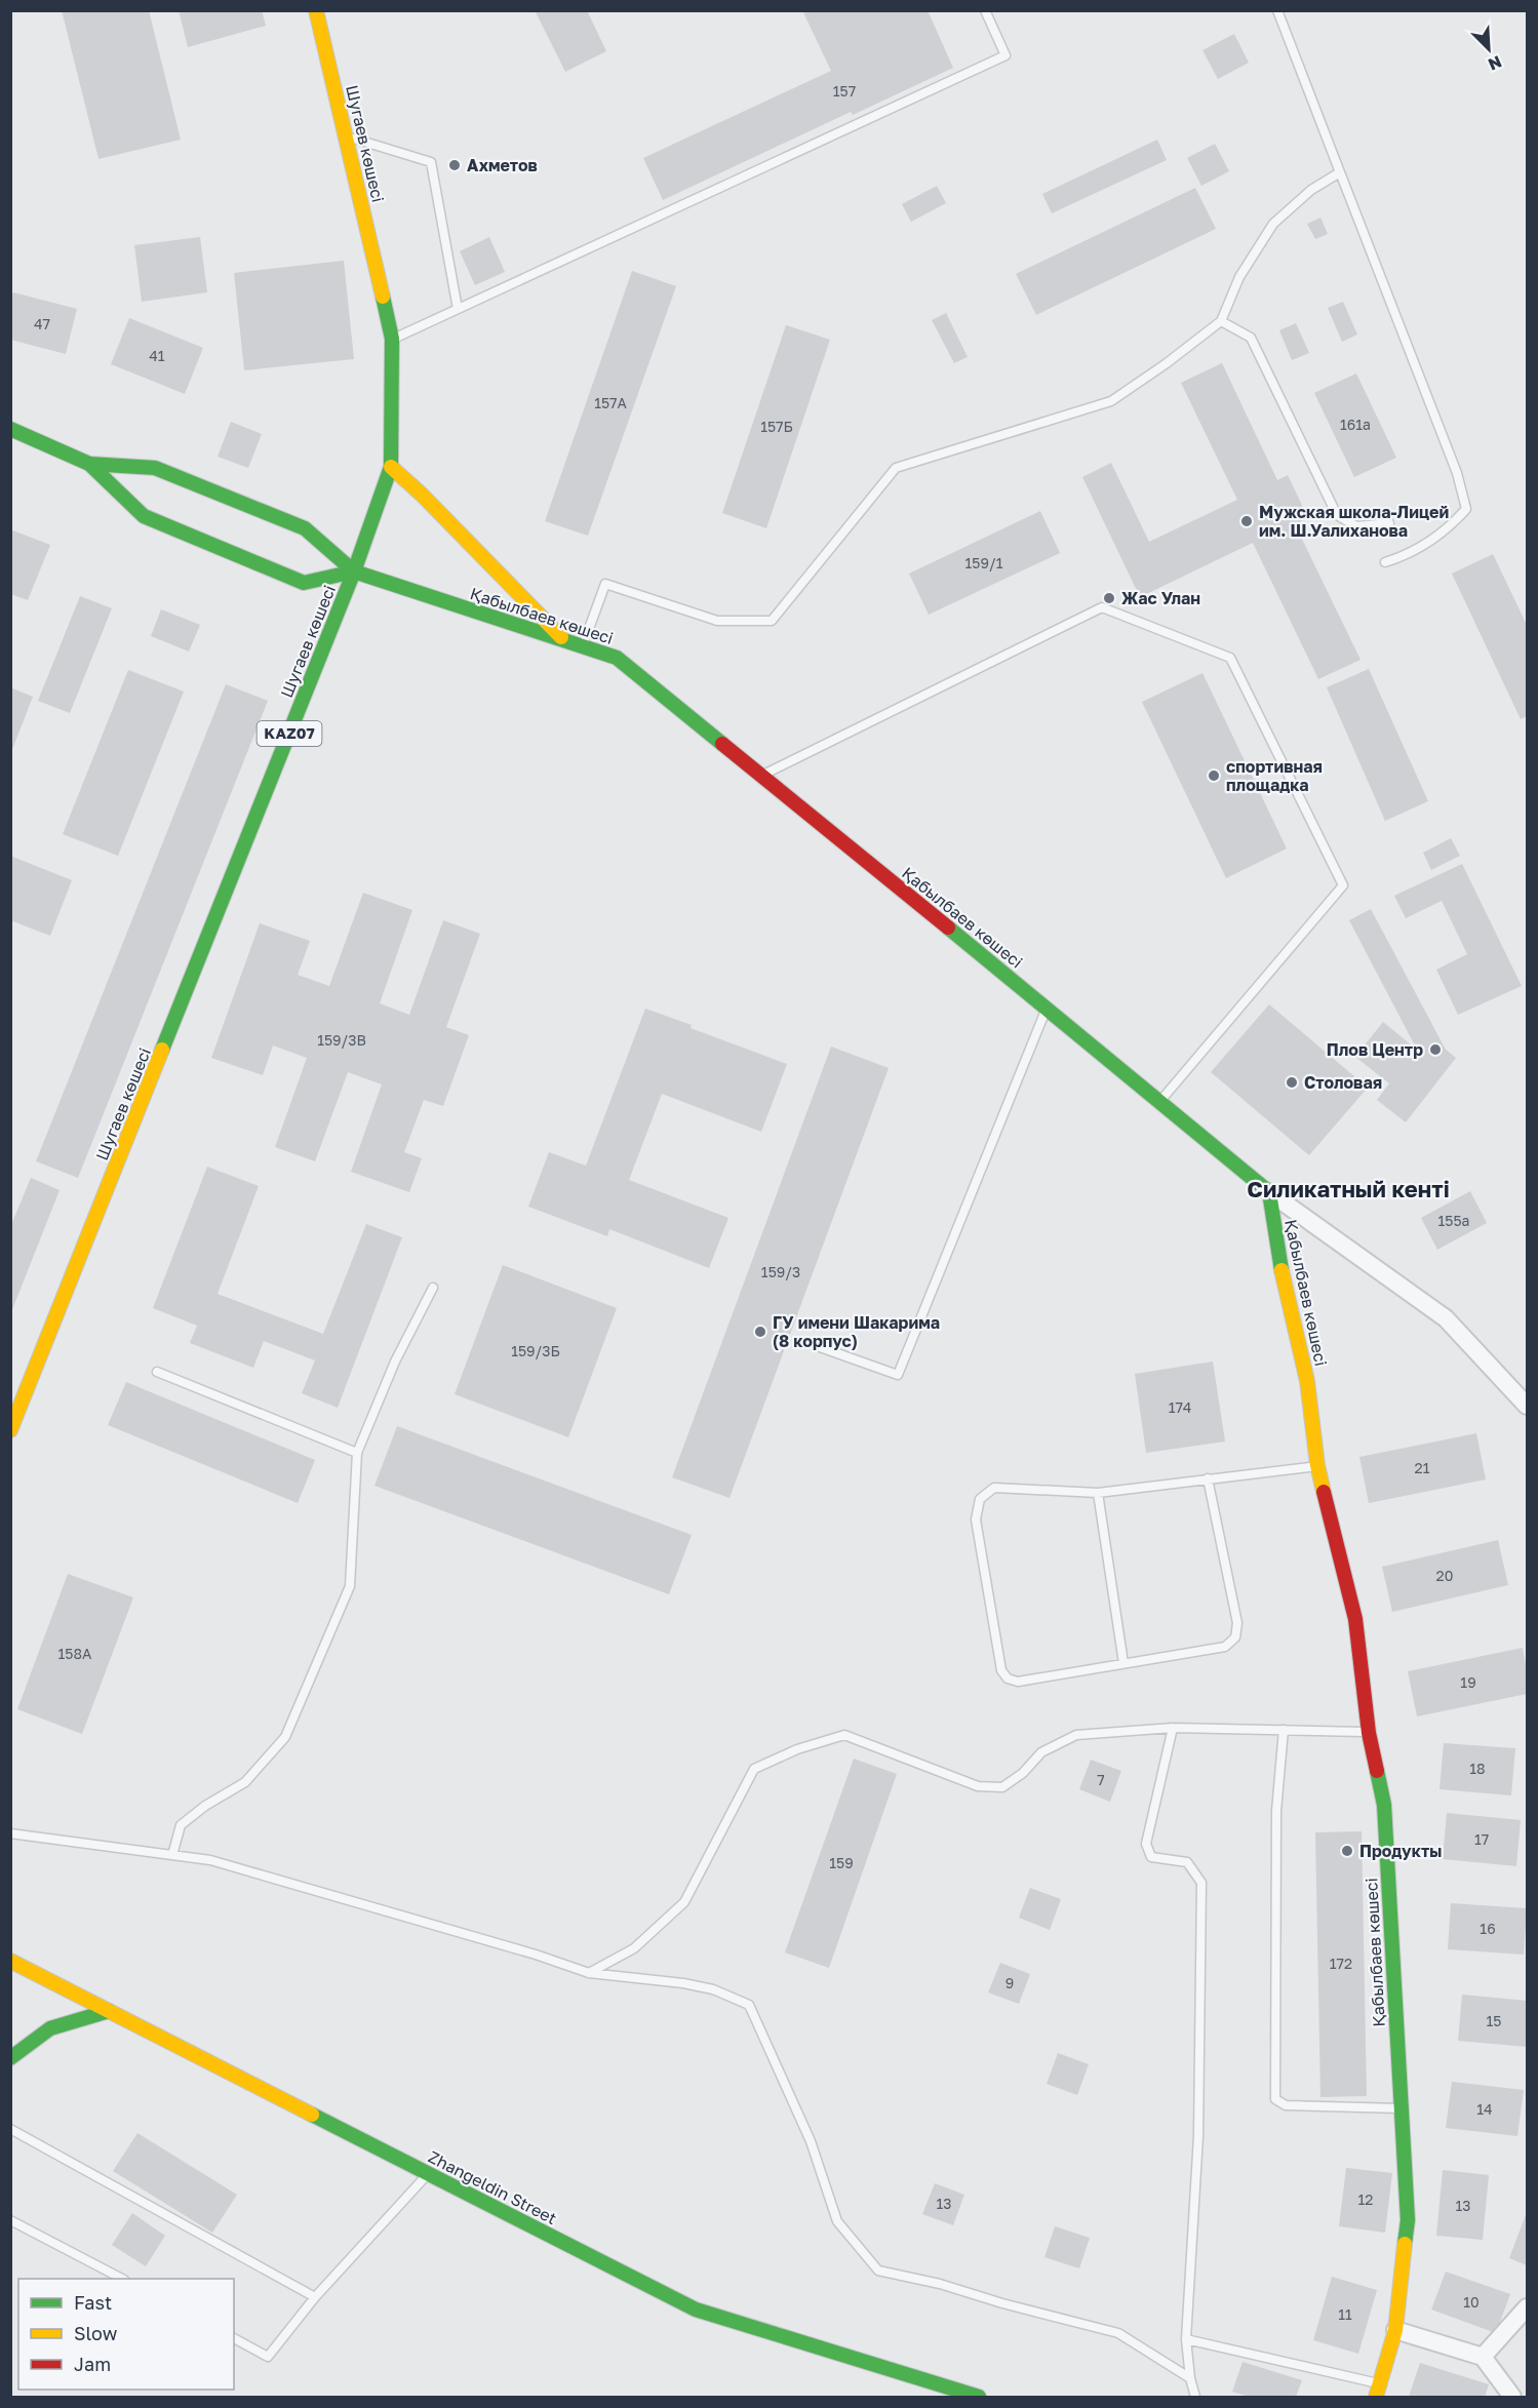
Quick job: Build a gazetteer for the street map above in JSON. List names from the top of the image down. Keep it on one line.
{"streets":{"main road":["Шугаев көшесі","Қабылбаев көшесі","KAZ07","Zhangeldin Street"]},"crossings":[["Шугаев көшесі","Қабылбаев көшесі"]],"districts":["Силикатный кенті"],"places":["Ахметов","Мужская школа-Лицей им. Ш.Уалиханова","Жас Улан","спортивная площадка","Плов Центр","Столовая","ГУ имени Шакарима (8 корпус)","Продукты"],"house_numbers":["157","47","41","157А","161а","157Б","159/1","159/3В","155а","159/3","159/3Б","174","21","20","158А","19","18","7","17","159","16","172","9","15","14","12","13","13","10","11"],"legend":["Fast","Slow","Jam"],"north":"bottom right"}
